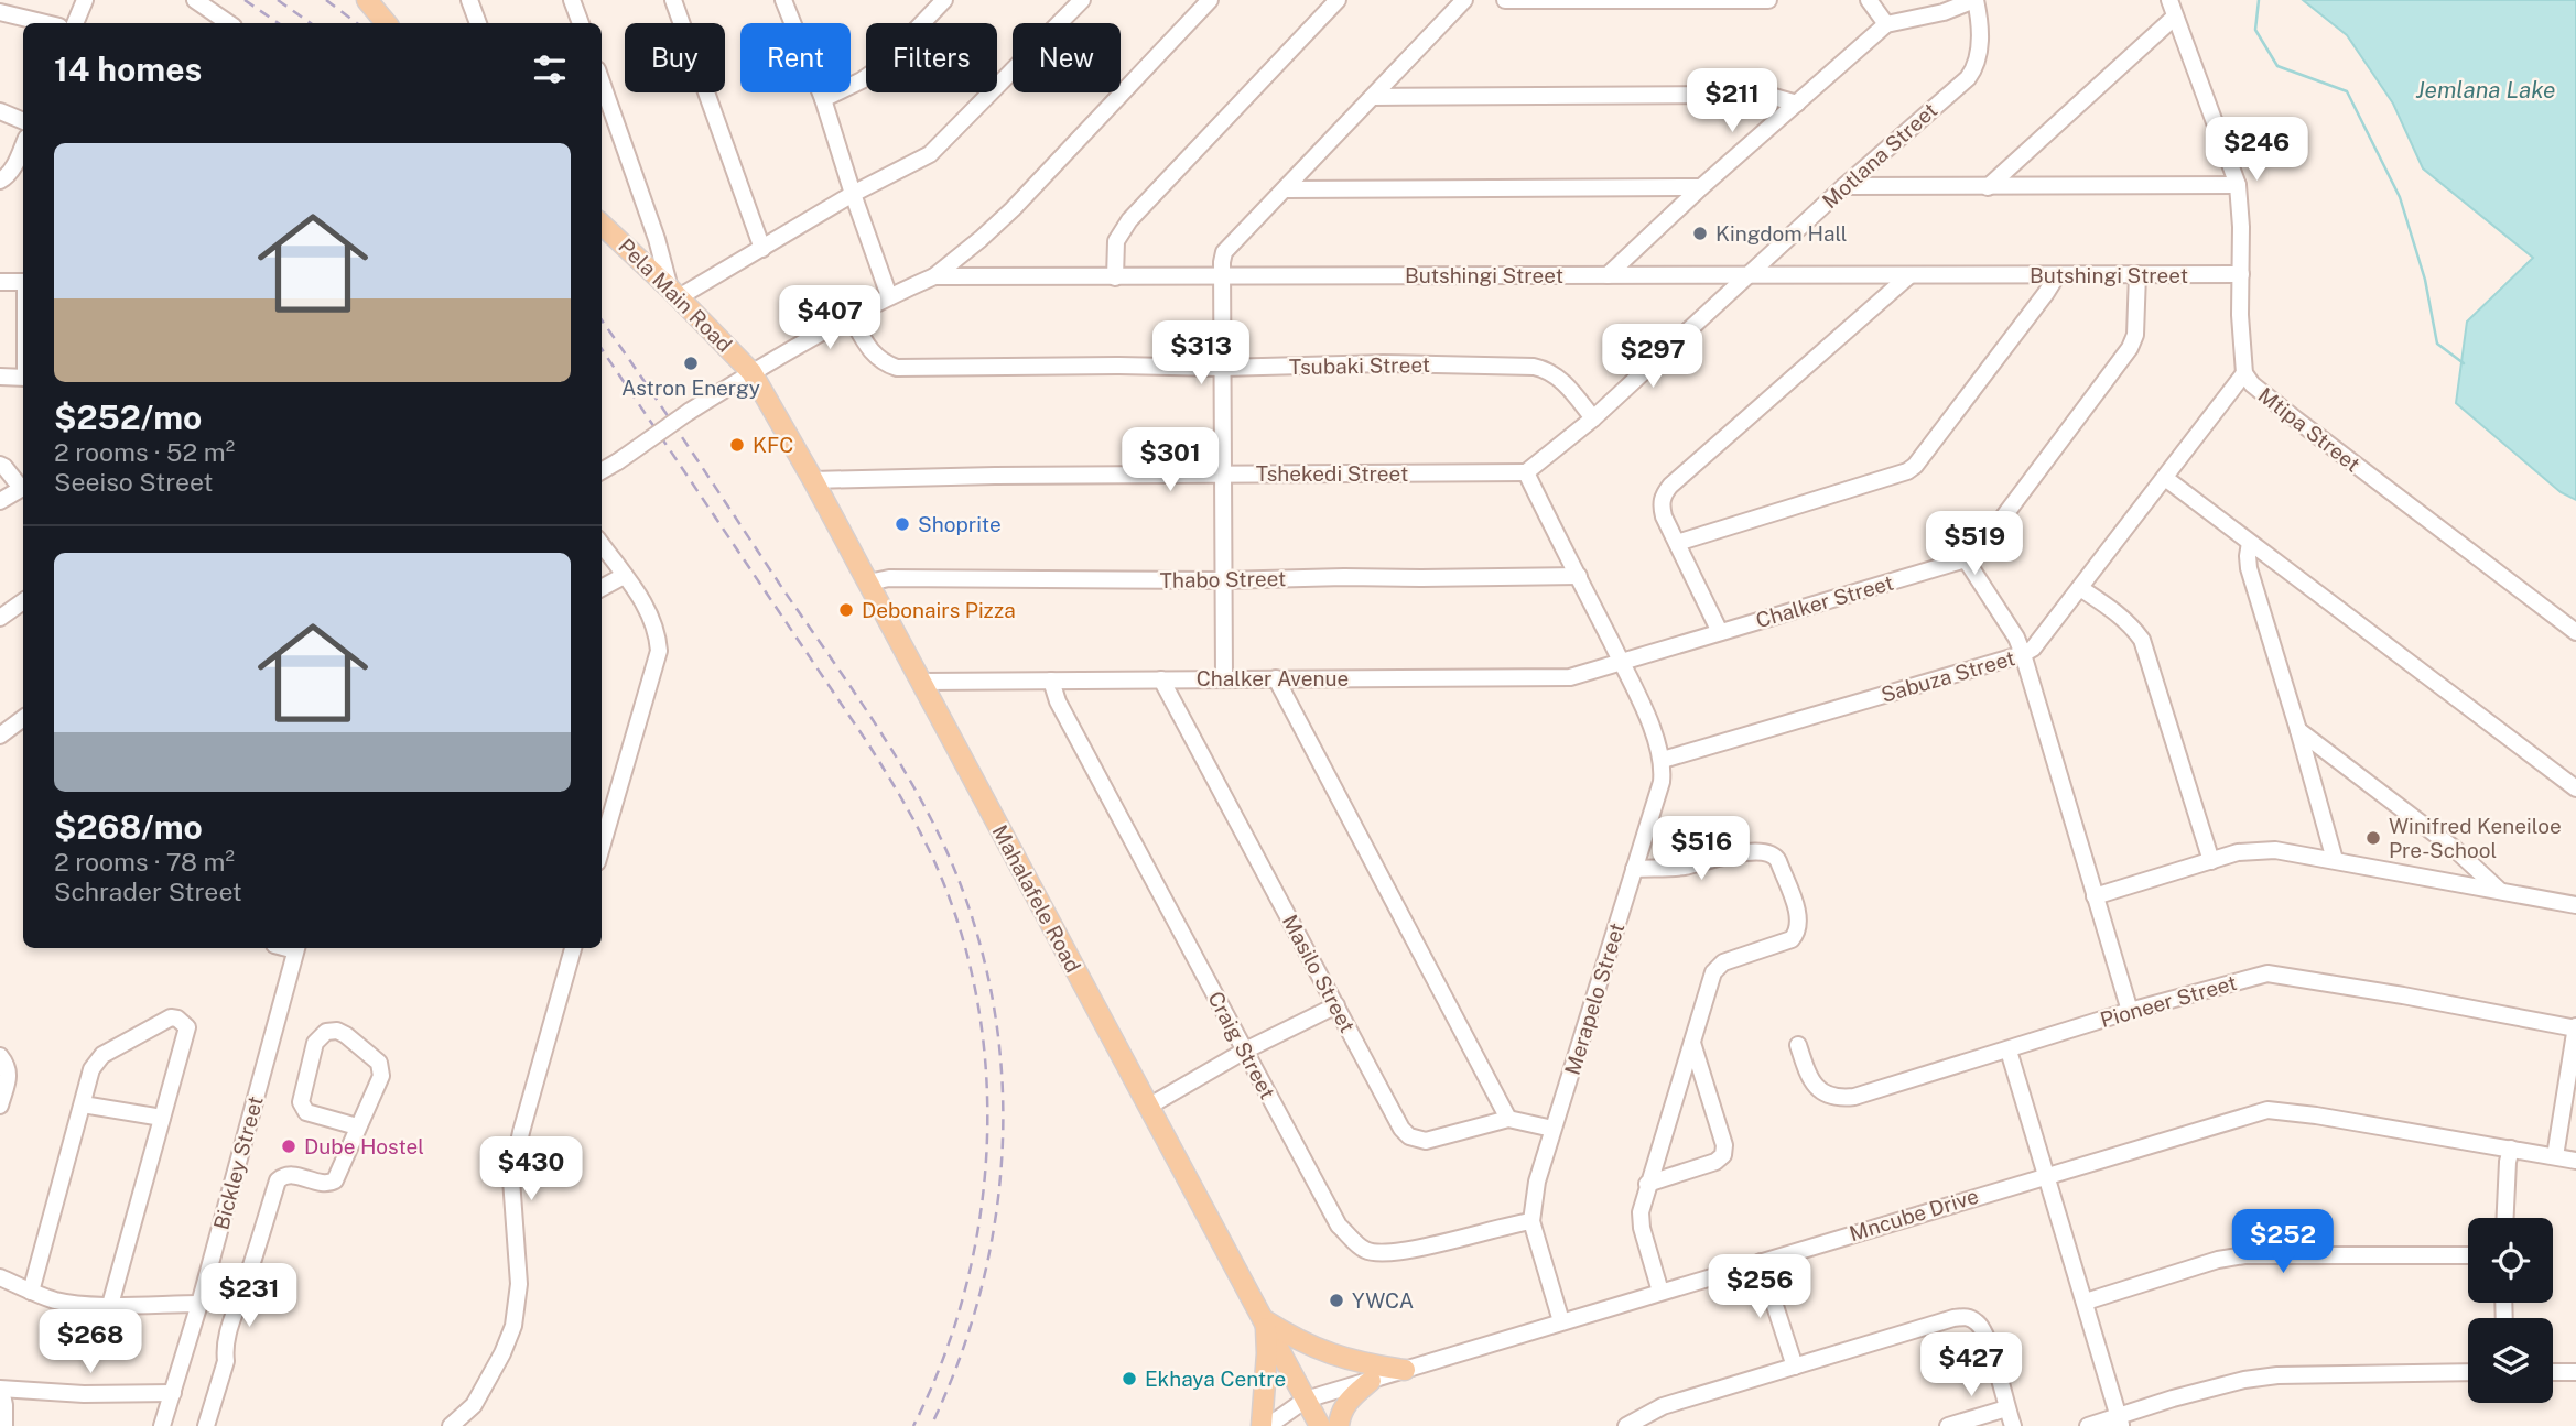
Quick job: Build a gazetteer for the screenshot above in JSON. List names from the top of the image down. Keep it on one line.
{"streets":{"main road":["Pela Main Road","Mahalafele Road"],"street":["Motlana Street","Butshingi Street","Tsubaki Street","Mtipa Street","Tshekedi Street","Thabo Street","Chalker Street","Sabuza Street","Chalker Avenue","Masilo Street","Merapelo Street","Pioneer Street","Craig Street","Bickley Street","Mncube Drive"]},"crossings":[["Motlana Street","Butshingi Street"],["Motlana Street","Tsubaki Street"],["Motlana Street","Tshekedi Street"],["Motlana Street","Merapelo Street"],["Butshingi Street","Pela Main Road"],["Butshingi Street","Tsubaki Street"],["Butshingi Street","Mtipa Street"],["Butshingi Street","Chalker Street"],["Butshingi Street","Mahalafele Road"],["Pela Main Road","Mahalafele Road"],["Mtipa Street","Sabuza Street"],["Tshekedi Street","Mahalafele Road"],["Tshekedi Street","Merapelo Street"],["Thabo Street","Mahalafele Road"],["Thabo Street","Merapelo Street"],["Chalker Street","Chalker Avenue"],["Chalker Street","Merapelo Street"],["Sabuza Street","Merapelo Street"],["Chalker Avenue","Mahalafele Road"],["Chalker Avenue","Masilo Street"],["Chalker Avenue","Merapelo Street"],["Chalker Avenue","Craig Street"],["Mahalafele Road","Mncube Drive"],["Masilo Street","Merapelo Street"],["Merapelo Street","Craig Street"],["Merapelo Street","Mncube Drive"]],"water":["Jemlana Lake"],"places":["Kingdom Hall","Astron Energy","KFC","Shoprite","Debonairs Pizza","Winifred Keneiloe Pre-School","Dube Hostel","YWCA","Ekhaya Centre"],"page":{"chip":["Buy","Rent","Filters","New"],"heading":"14 homes","price":["$211","$246","$407","$313","$297","$301","$519","$516","$430","$252","$256","$231","$268","$427"],"list":[{"name":"$252/mo","note":"2 rooms · 52 m² · Seeiso Street"},{"name":"$268/mo","note":"2 rooms · 78 m² · Schrader Street"}]}}
